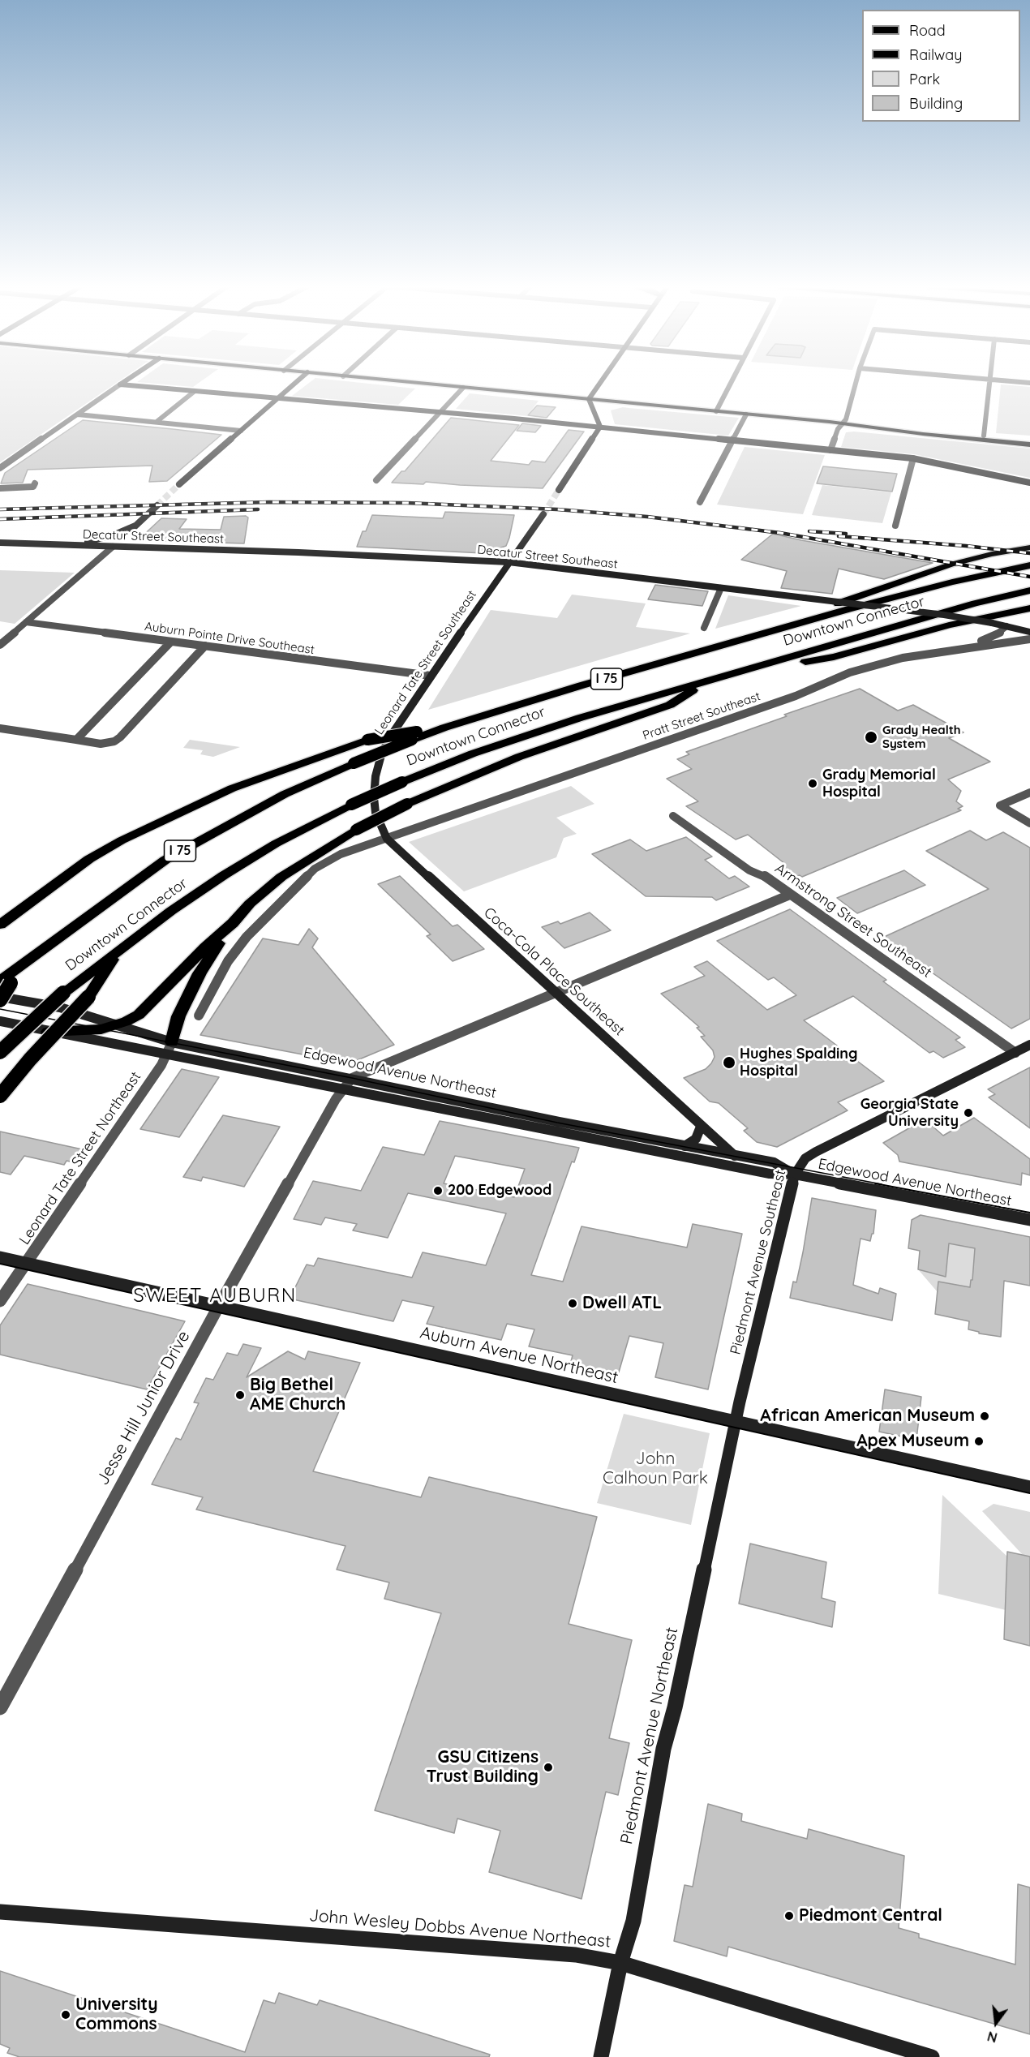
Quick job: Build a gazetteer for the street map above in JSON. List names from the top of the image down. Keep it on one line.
{"streets":{"highway":["Downtown Connector","I 75"],"main road":["Decatur Street Southeast","Leonard Tate Street Southeast","Coca-Cola Place Southeast","Edgewood Avenue Northeast","Piedmont Avenue Southeast","Auburn Avenue Northeast","Piedmont Avenue Northeast","John Wesley Dobbs Avenue Northeast"],"street":["Auburn Pointe Drive Southeast","Pratt Street Southeast","Armstrong Street Southeast","Leonard Tate Street Northeast","Jesse Hill Junior Drive"]},"crossings":[["Decatur Street Southeast","Leonard Tate Street Southeast"],["Auburn Pointe Drive Southeast","Leonard Tate Street Southeast"],["Leonard Tate Street Southeast","Pratt Street Southeast"],["Leonard Tate Street Southeast","Coca-Cola Place Southeast"],["Pratt Street Southeast","Coca-Cola Place Southeast"],["Armstrong Street Southeast","Piedmont Avenue Southeast"],["Coca-Cola Place Southeast","Edgewood Avenue Northeast"],["Edgewood Avenue Northeast","Leonard Tate Street Northeast"],["Edgewood Avenue Northeast","Piedmont Avenue Southeast"],["Edgewood Avenue Northeast","Jesse Hill Junior Drive"],["Leonard Tate Street Northeast","Auburn Avenue Northeast"],["Piedmont Avenue Southeast","Auburn Avenue Northeast"],["Piedmont Avenue Southeast","Piedmont Avenue Northeast"],["Auburn Avenue Northeast","Jesse Hill Junior Drive"],["Auburn Avenue Northeast","Piedmont Avenue Northeast"],["Piedmont Avenue Northeast","John Wesley Dobbs Avenue Northeast"]],"districts":["SWEET AUBURN"],"parks":["John Calhoun Park"],"places":["Grady Health System","Grady Memorial Hospital","Hughes Spalding Hospital","Georgia State University","200 Edgewood","Dwell ATL","Big Bethel AME Church","African American Museum","Apex Museum","GSU Citizens Trust Building","Piedmont Central","University Commons"],"legend":["Road","Railway","Park","Building"],"north":"bottom"}
